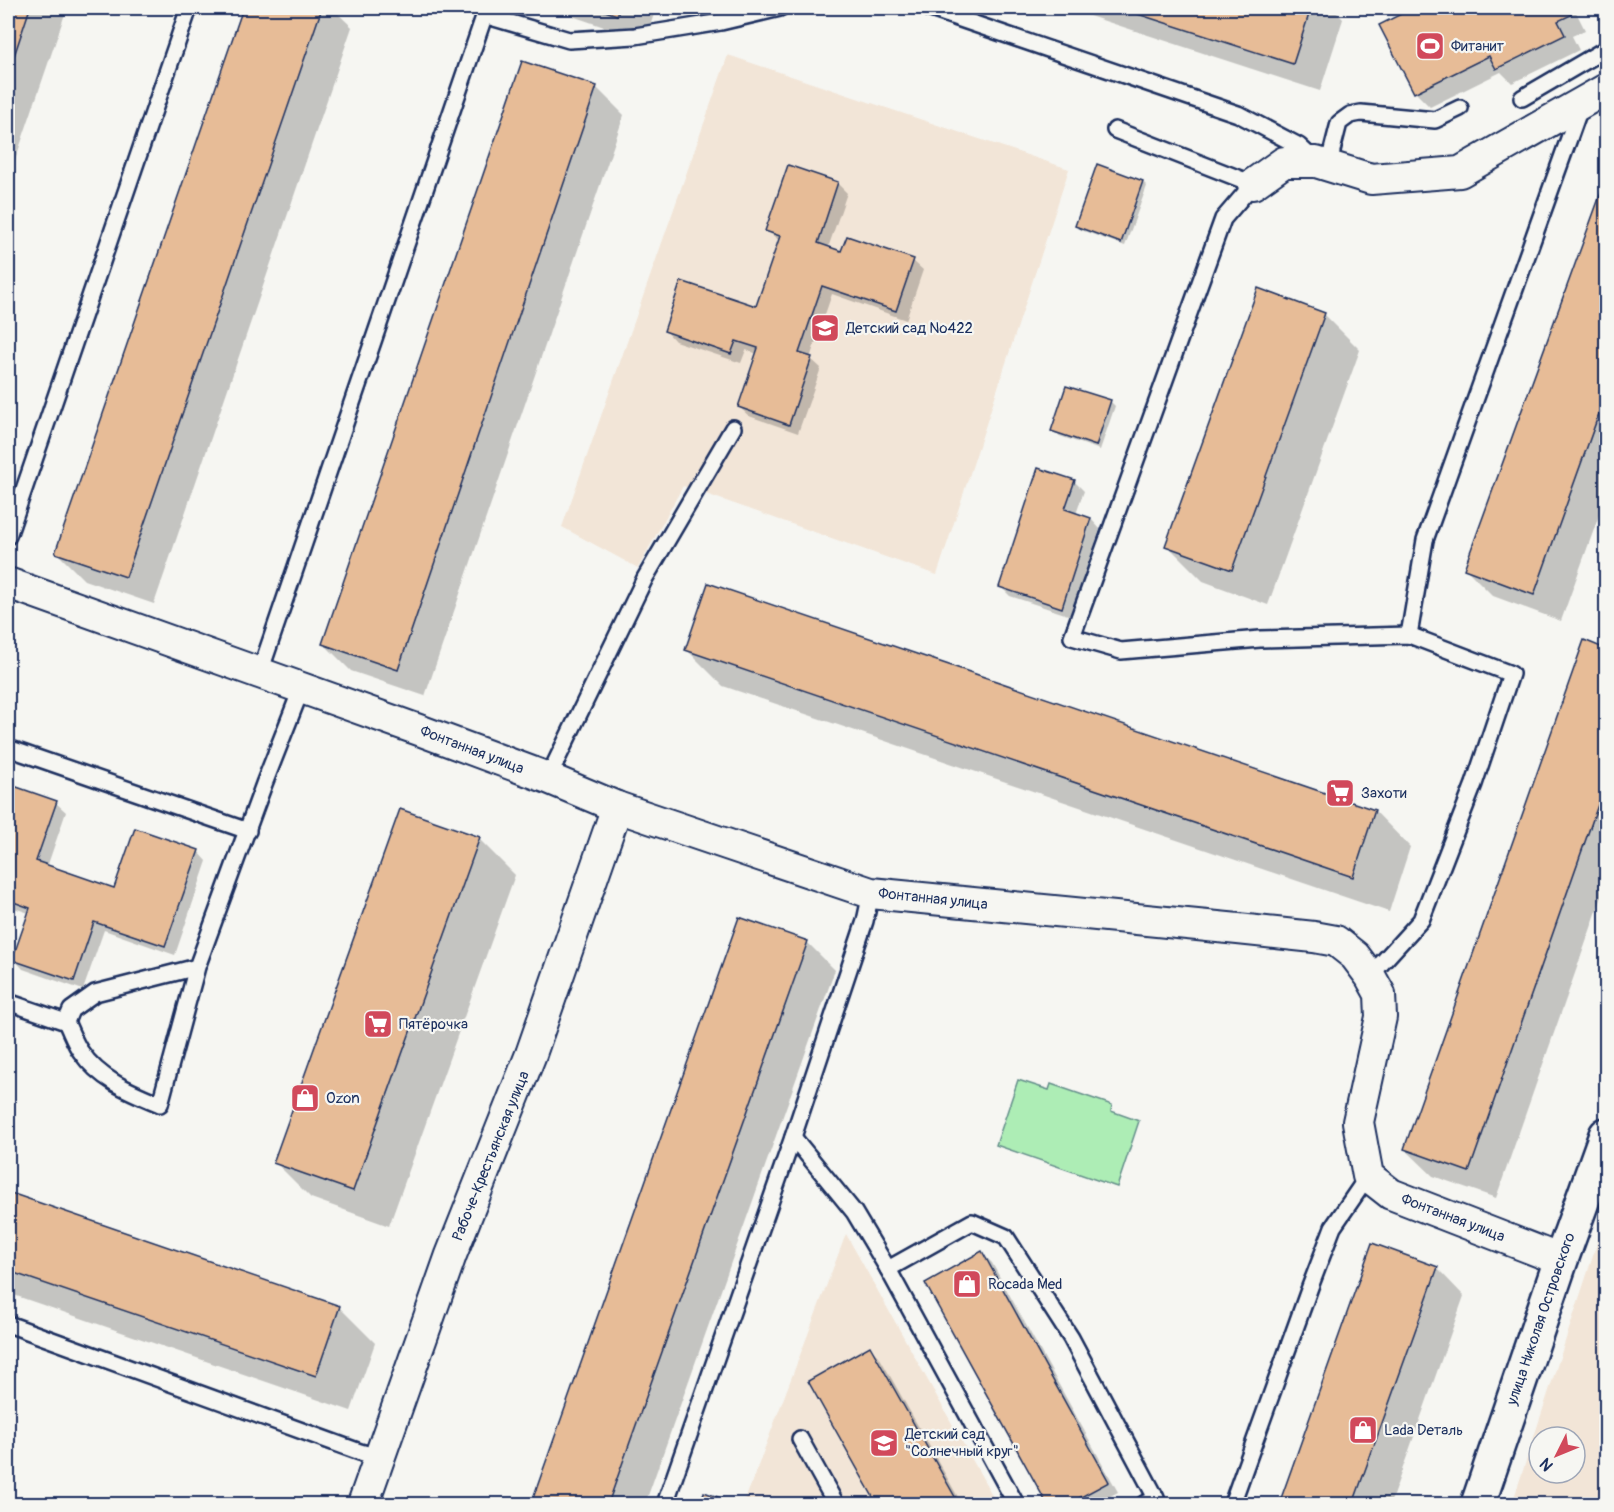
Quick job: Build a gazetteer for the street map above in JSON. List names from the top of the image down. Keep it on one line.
{"streets":{"main road":["улица Николая Островского"],"street":["Фонтанная улица","Рабоче-Крестьянская улица"]},"crossings":[["Фонтанная улица","Рабоче-Крестьянская улица"],["Фонтанная улица","улица Николая Островского"]],"places":{"sports":["Фитанит"],"school or university":["Детский сад №422","Детский сад \"Солнечный круг\""],"supermarket":["Захоти","Пятёрочка"],"shop":["Ozon","Rocada Med","Lada Dеталь"]},"north":"bottom left"}
